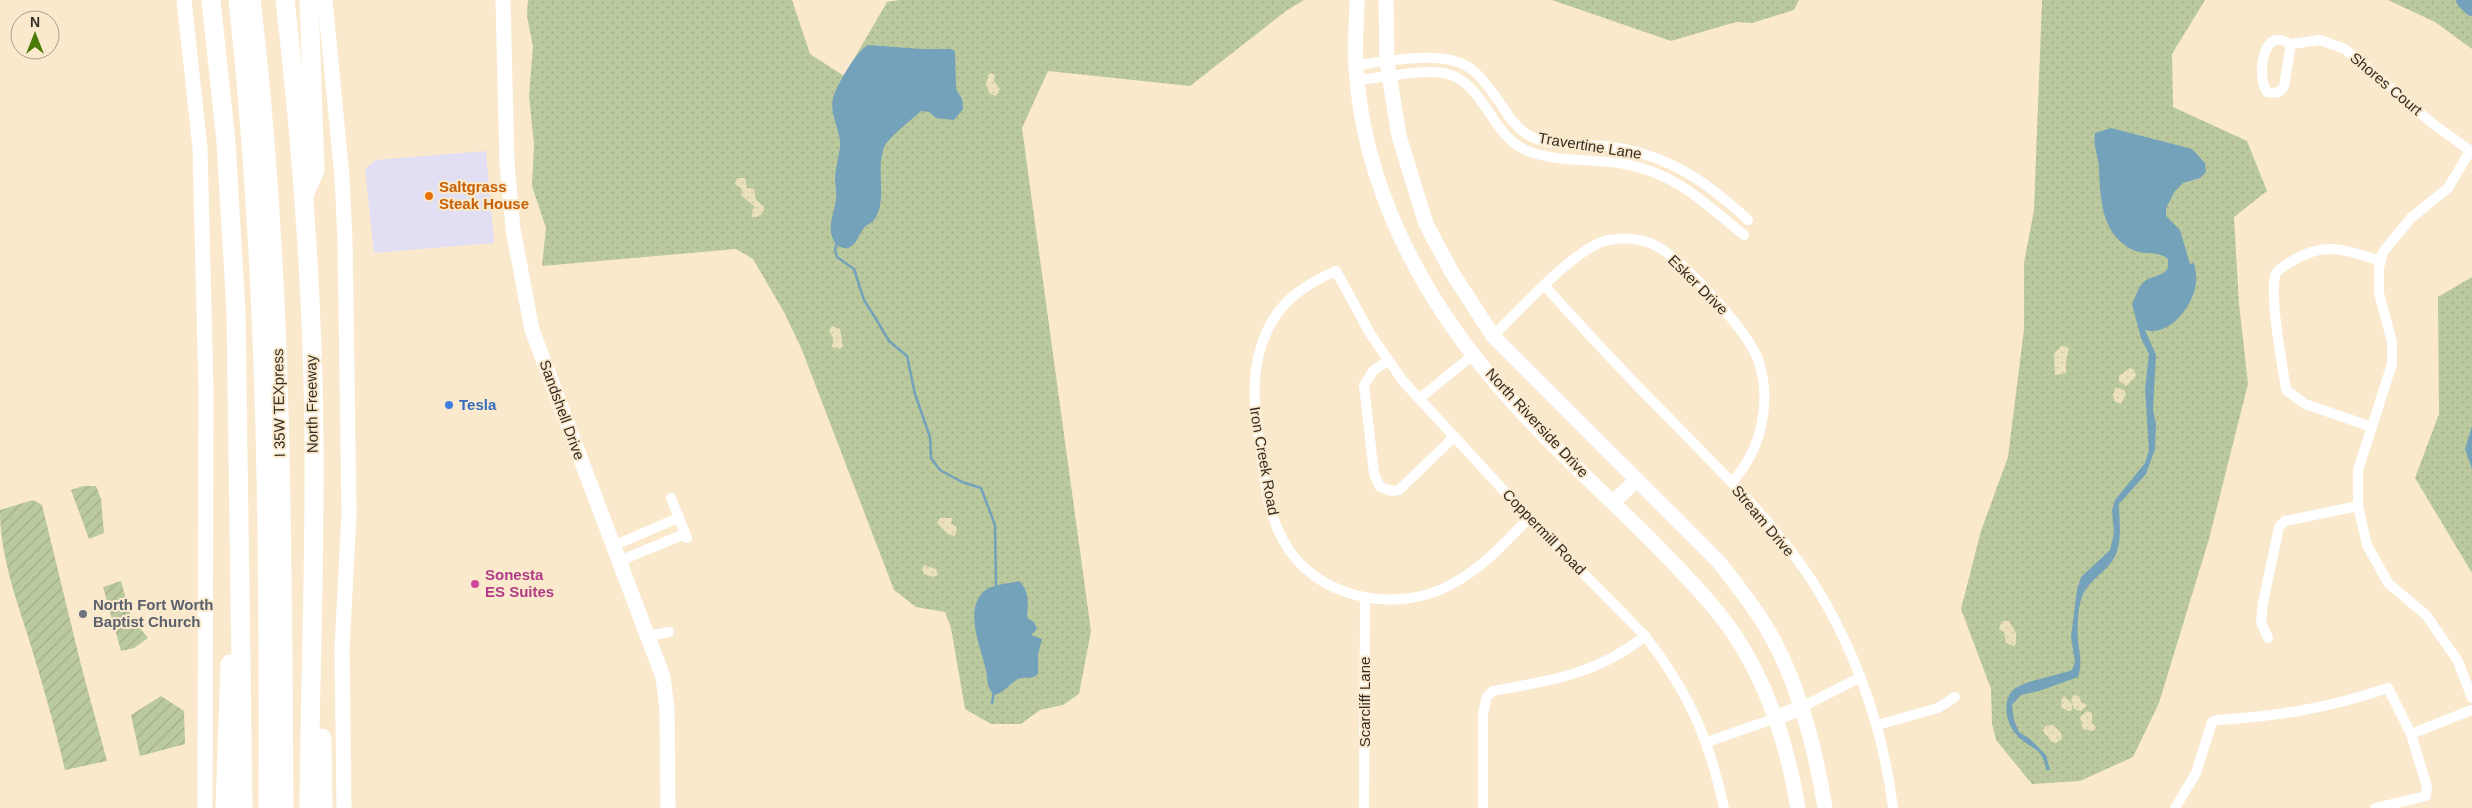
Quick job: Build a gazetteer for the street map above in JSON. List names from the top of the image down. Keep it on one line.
{"streets":{"highway":["I 35W TEXpress","North Freeway"],"main road":["Sandshell Drive","North Riverside Drive"],"street":["Shores Court","Travertine Lane","Esker Drive","Iron Creek Road","Stream Drive","Coppermill Road","Scarcliff Lane"]},"crossings":[["Travertine Lane","North Riverside Drive"],["Esker Drive","North Riverside Drive"],["Esker Drive","Stream Drive"],["Iron Creek Road","Coppermill Road"],["Iron Creek Road","Scarcliff Lane"]],"places":["Saltgrass Steak House","Tesla","Sonesta ES Suites","North Fort Worth Baptist Church"],"north":"top"}
